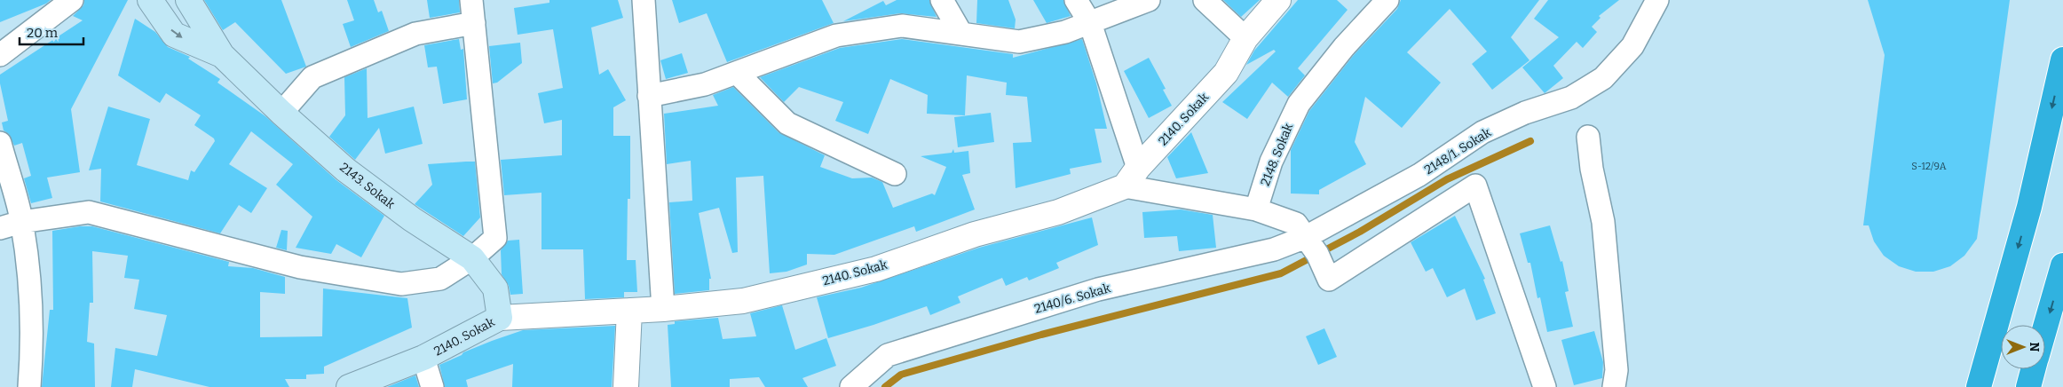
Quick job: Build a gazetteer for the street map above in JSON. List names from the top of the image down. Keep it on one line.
{"streets":{"main road":["2140. Sokak","2143. Sokak"],"street":["2148/1. Sokak","2148. Sokak","2140/6. Sokak"]},"crossings":[["2140. Sokak","2143. Sokak"],["2148/1. Sokak","2140/6. Sokak"]],"house_numbers":["S-12/9A"],"scale_bar":"20 m","north":"right"}
